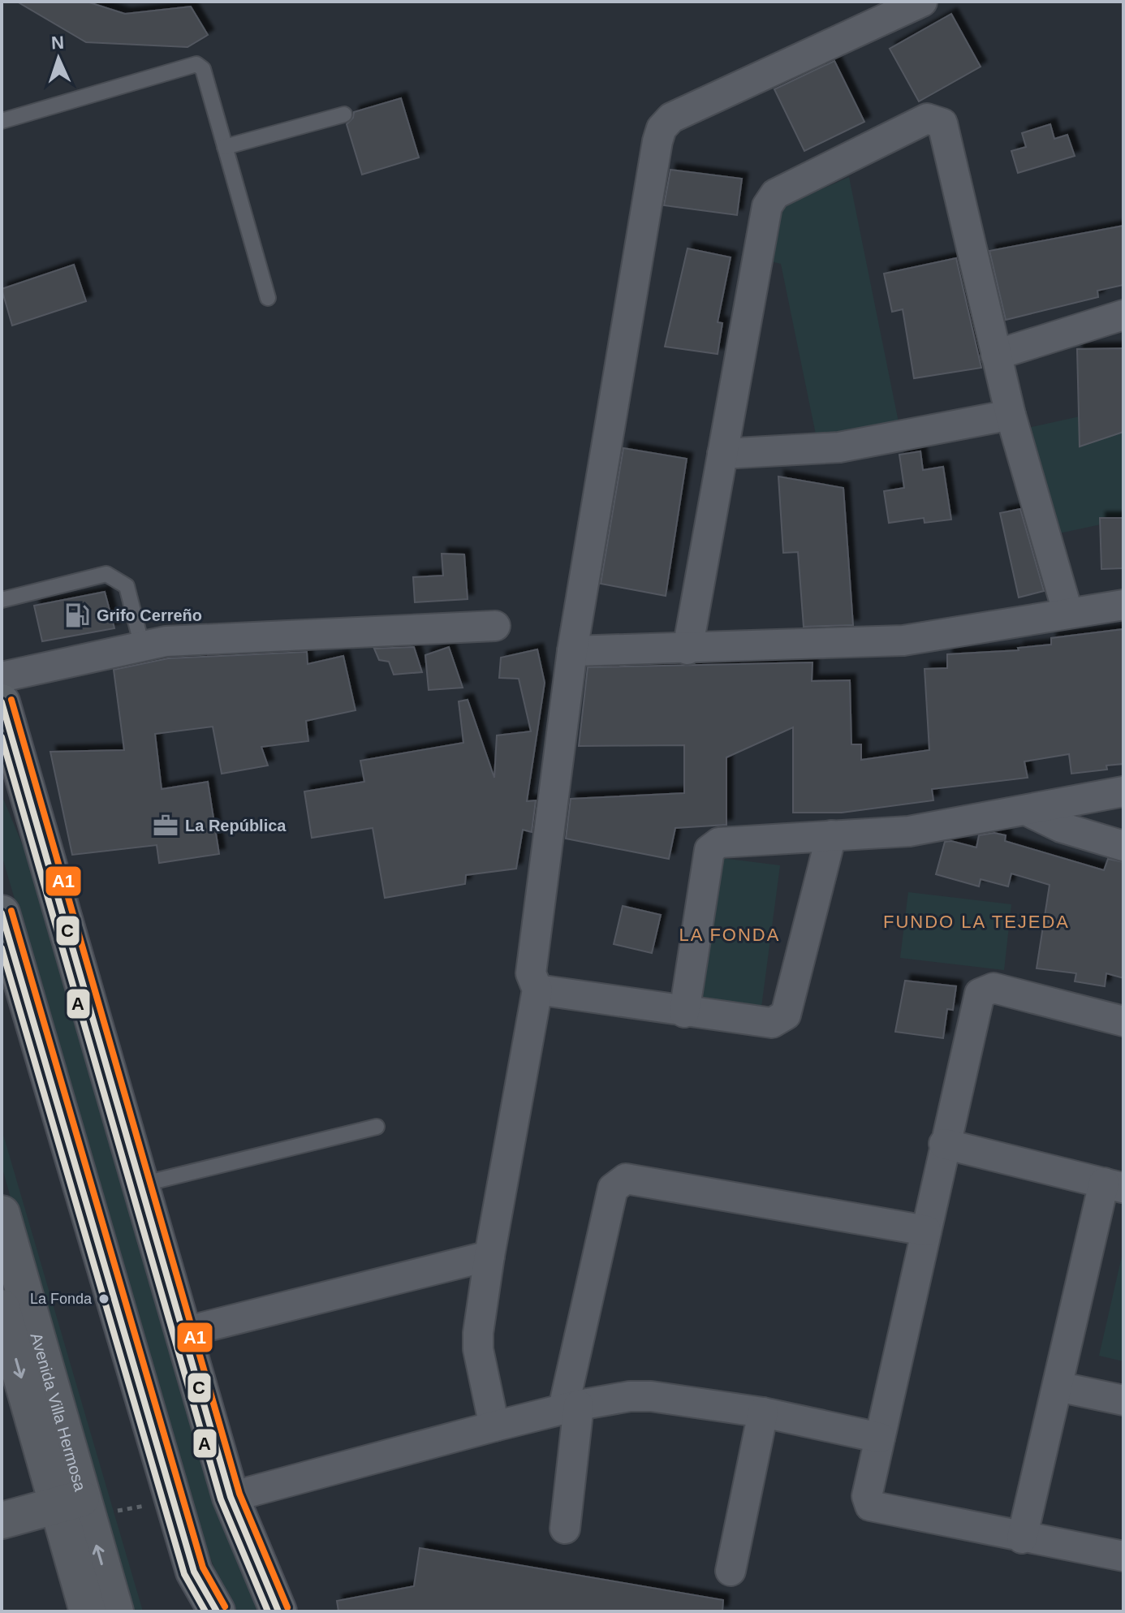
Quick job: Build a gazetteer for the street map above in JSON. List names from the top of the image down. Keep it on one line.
{"streets":{"main road":["Avenida Villa Hermosa"]},"districts":["FUNDO LA TEJEDA","LA FONDA"],"places":{"fuel station":["Grifo Cerreño"],"office":["La República"],"other":["La Fonda"]},"lines":["transit line A1","transit line C","transit line A"],"north":"top"}
